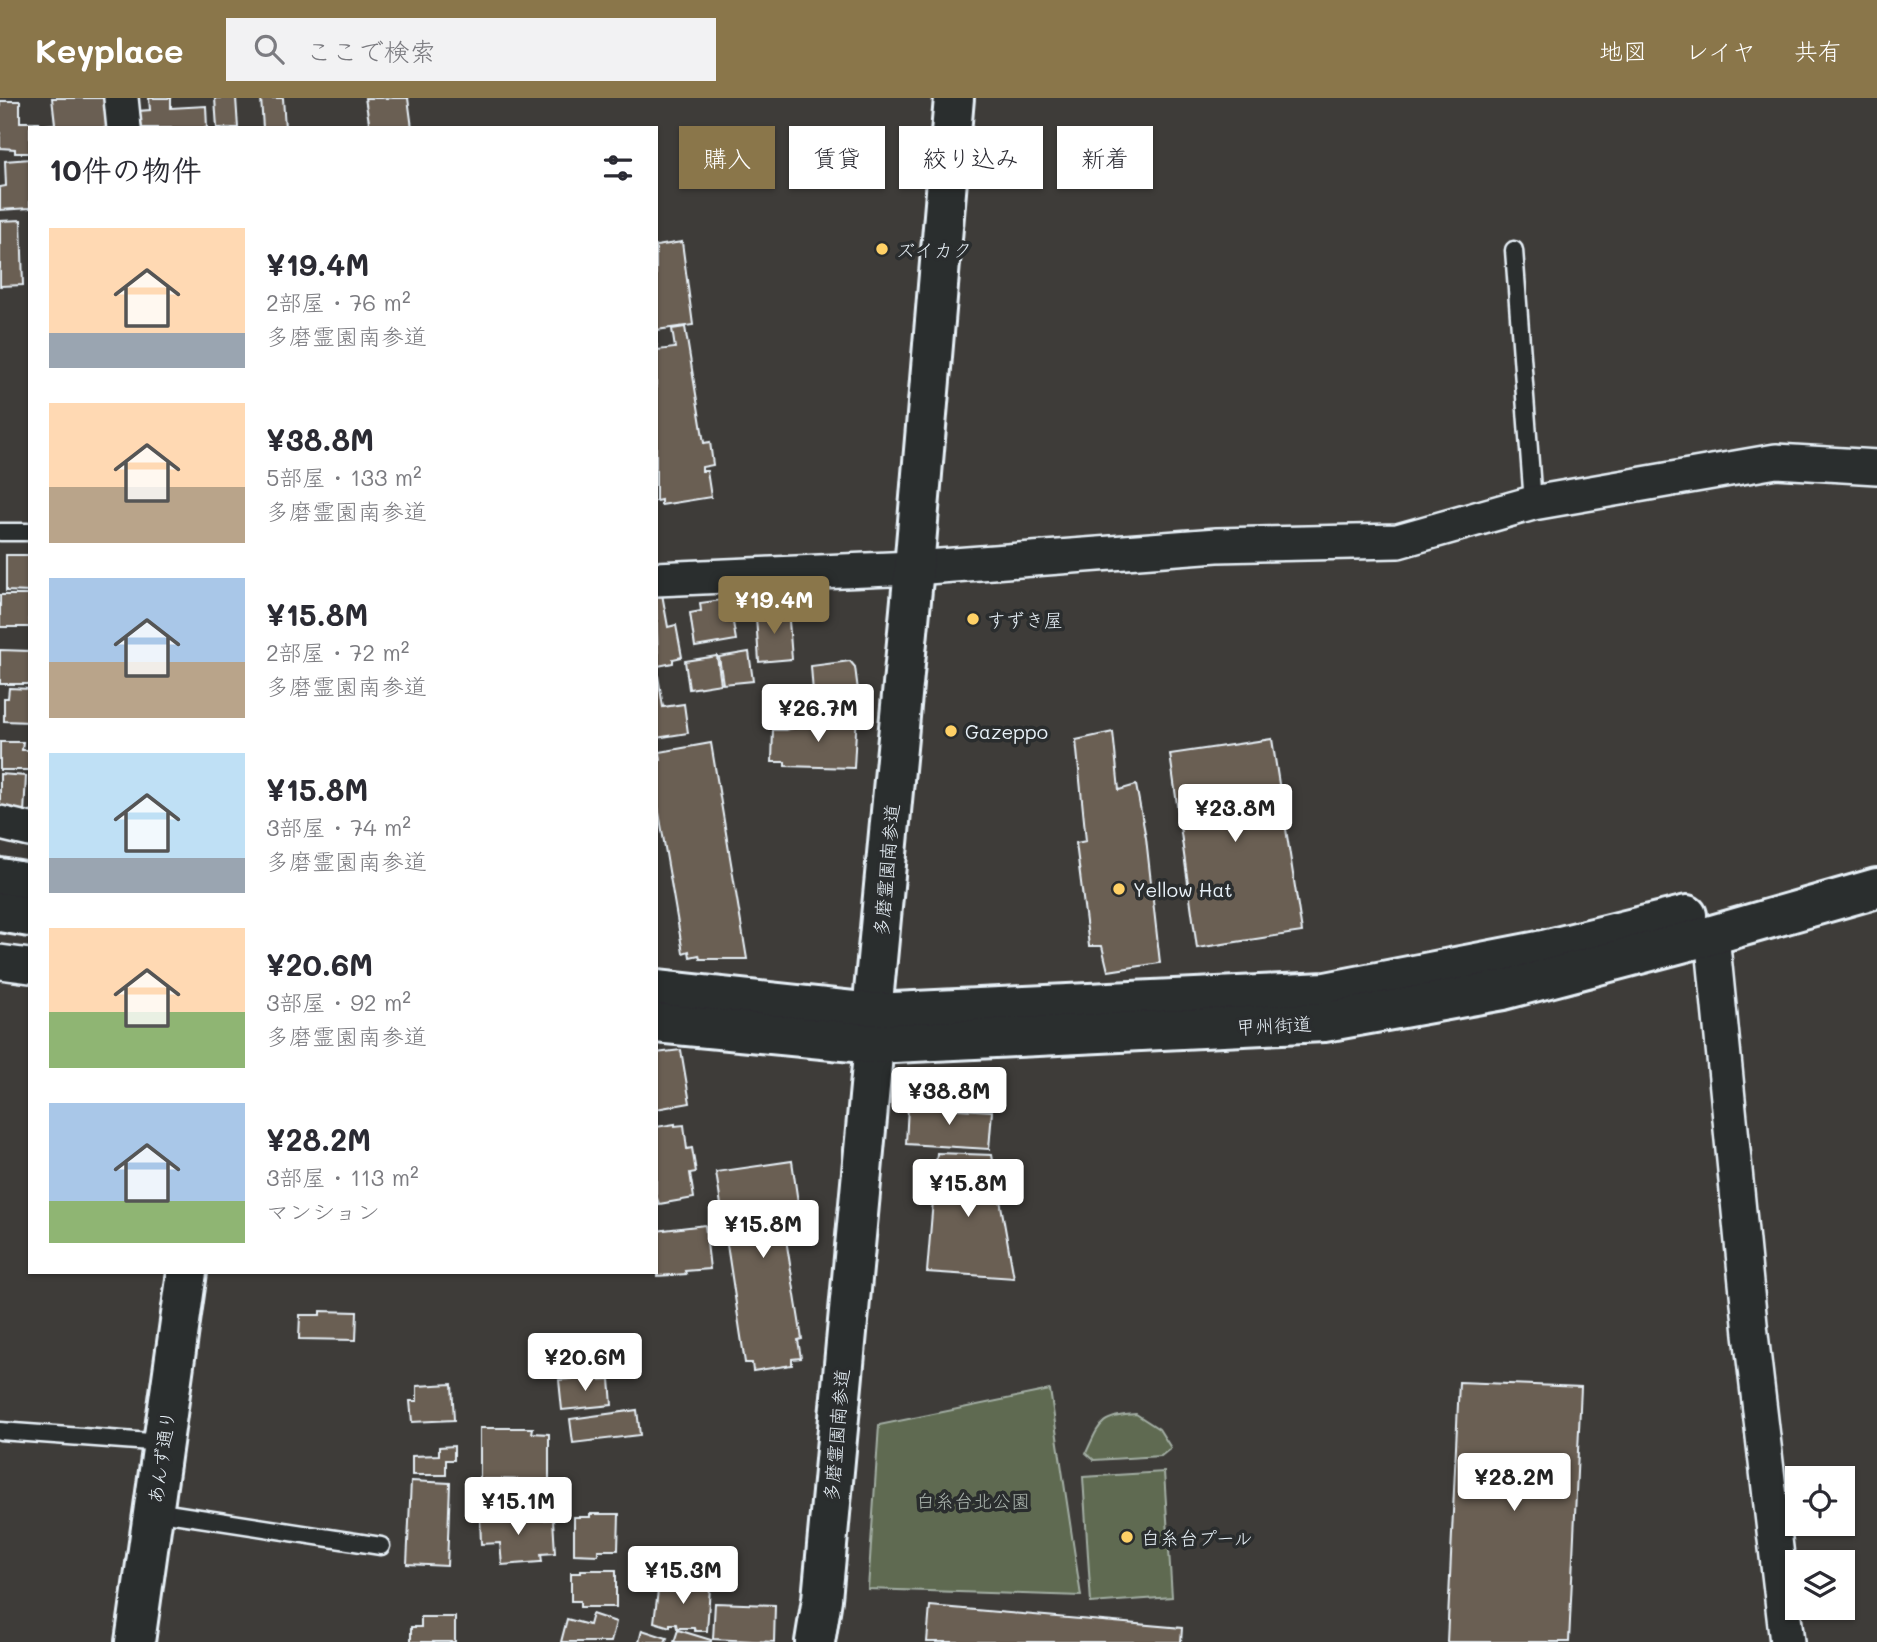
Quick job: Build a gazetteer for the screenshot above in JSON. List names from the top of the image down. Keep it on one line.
{"streets":{"main road":["多磨霊園南参道","甲州街道","あんず通り"]},"crossings":[["多磨霊園南参道","甲州街道"]],"parks":["白糸台北公園"],"places":["ズイカク","すずき屋","Gazeppo","Yellow Hat","白糸台プール"],"page":{"header":"Keyplace","search":"ここで検索","nav":["地図","レイヤ","共有"],"chip":["購入","賃貸","絞り込み","新着"],"heading":"10件の物件","list":[{"name":"¥19.4M","note":"2部屋 · 76 m² · 多磨霊園南参道"},{"name":"¥38.8M","note":"5部屋 · 133 m² · 多磨霊園南参道"},{"name":"¥15.8M","note":"2部屋 · 72 m² · 多磨霊園南参道"},{"name":"¥15.8M","note":"3部屋 · 74 m² · 多磨霊園南参道"},{"name":"¥20.6M","note":"3部屋 · 92 m² · 多磨霊園南参道"},{"name":"¥28.2M","note":"3部屋 · 113 m² · マンション"}],"price":["¥19.4M","¥26.7M","¥23.8M","¥38.8M","¥15.8M","¥15.8M","¥20.6M","¥28.2M","¥15.1M","¥15.3M"]}}
